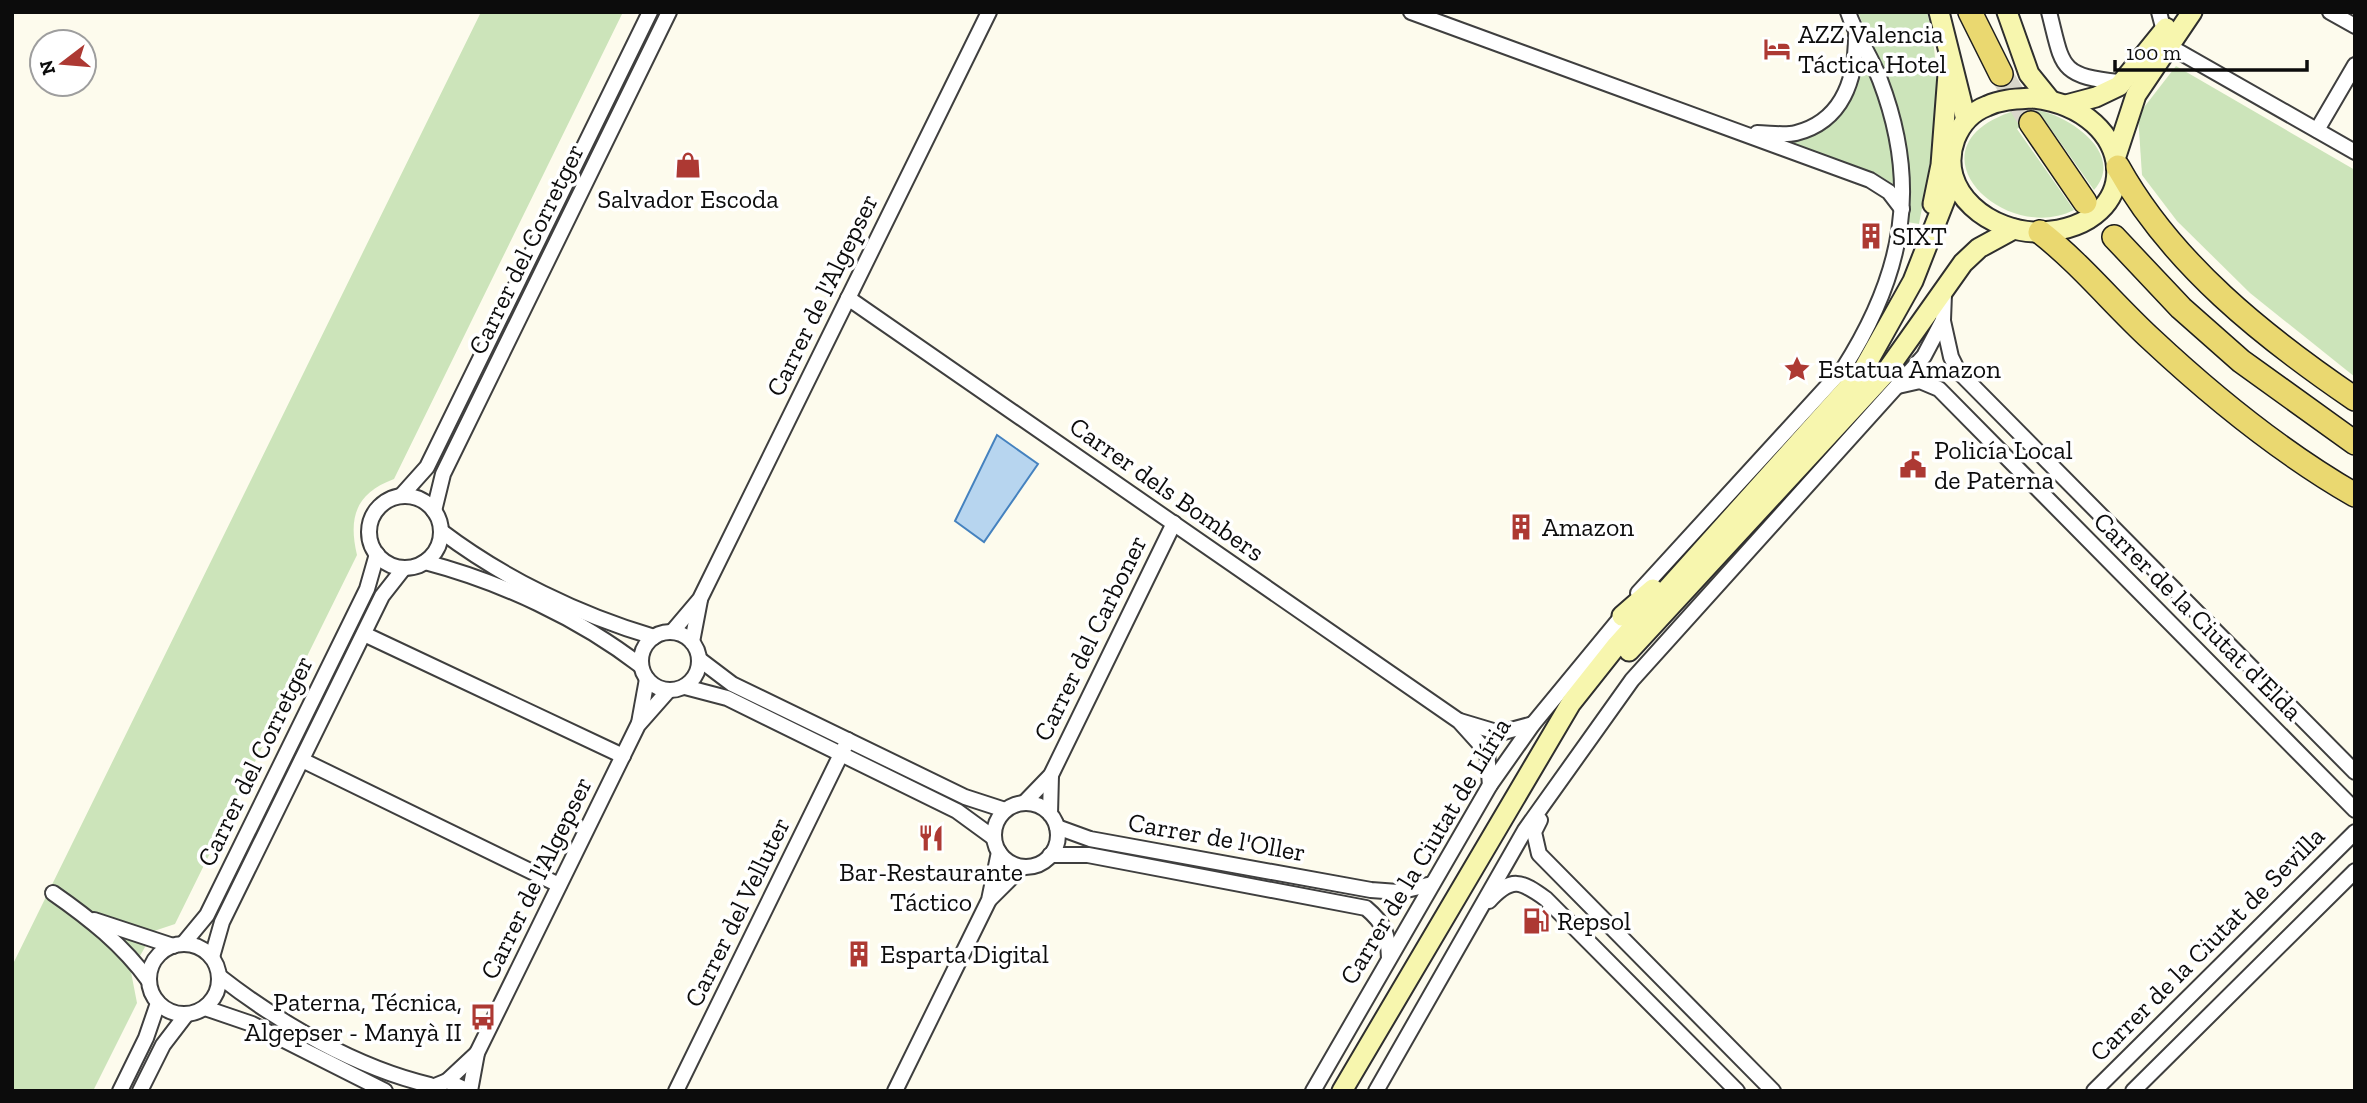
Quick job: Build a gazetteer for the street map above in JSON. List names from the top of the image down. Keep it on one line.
{"streets":{"street":["Carrer del Corretger","Carrer de l'Algepser","Carrer dels Bombers","Carrer de la Ciutat d'Elda","Carrer del Carboner","Carrer de l'Oller","Carrer de la Ciutat de Llíria","Carrer del Velluter","Carrer de la Ciutat de Sevilla"]},"crossings":[["Carrer de l'Algepser","Carrer dels Bombers"],["Carrer dels Bombers","Carrer del Carboner"],["Carrer dels Bombers","Carrer de la Ciutat de Llíria"],["Carrer de la Ciutat d'Elda","Carrer de la Ciutat de Llíria"],["Carrer del Carboner","Carrer de l'Oller"],["Carrer de l'Oller","Carrer de la Ciutat de Llíria"]],"places":{"hotel":["AZZ Valencia Táctica Hotel"],"shop":["Salvador Escoda"],"building":["SIXT","Amazon","Esparta Digital"],"place":["Estatua Amazon"],"public building":["Policía Local de Paterna"],"restaurant":["Bar-Restaurante Táctico"],"fuel station":["Repsol"],"bus stop":["Paterna, Técnica, Algepser - Manyà II"]},"scale_bar":"100 m","north":"left"}
